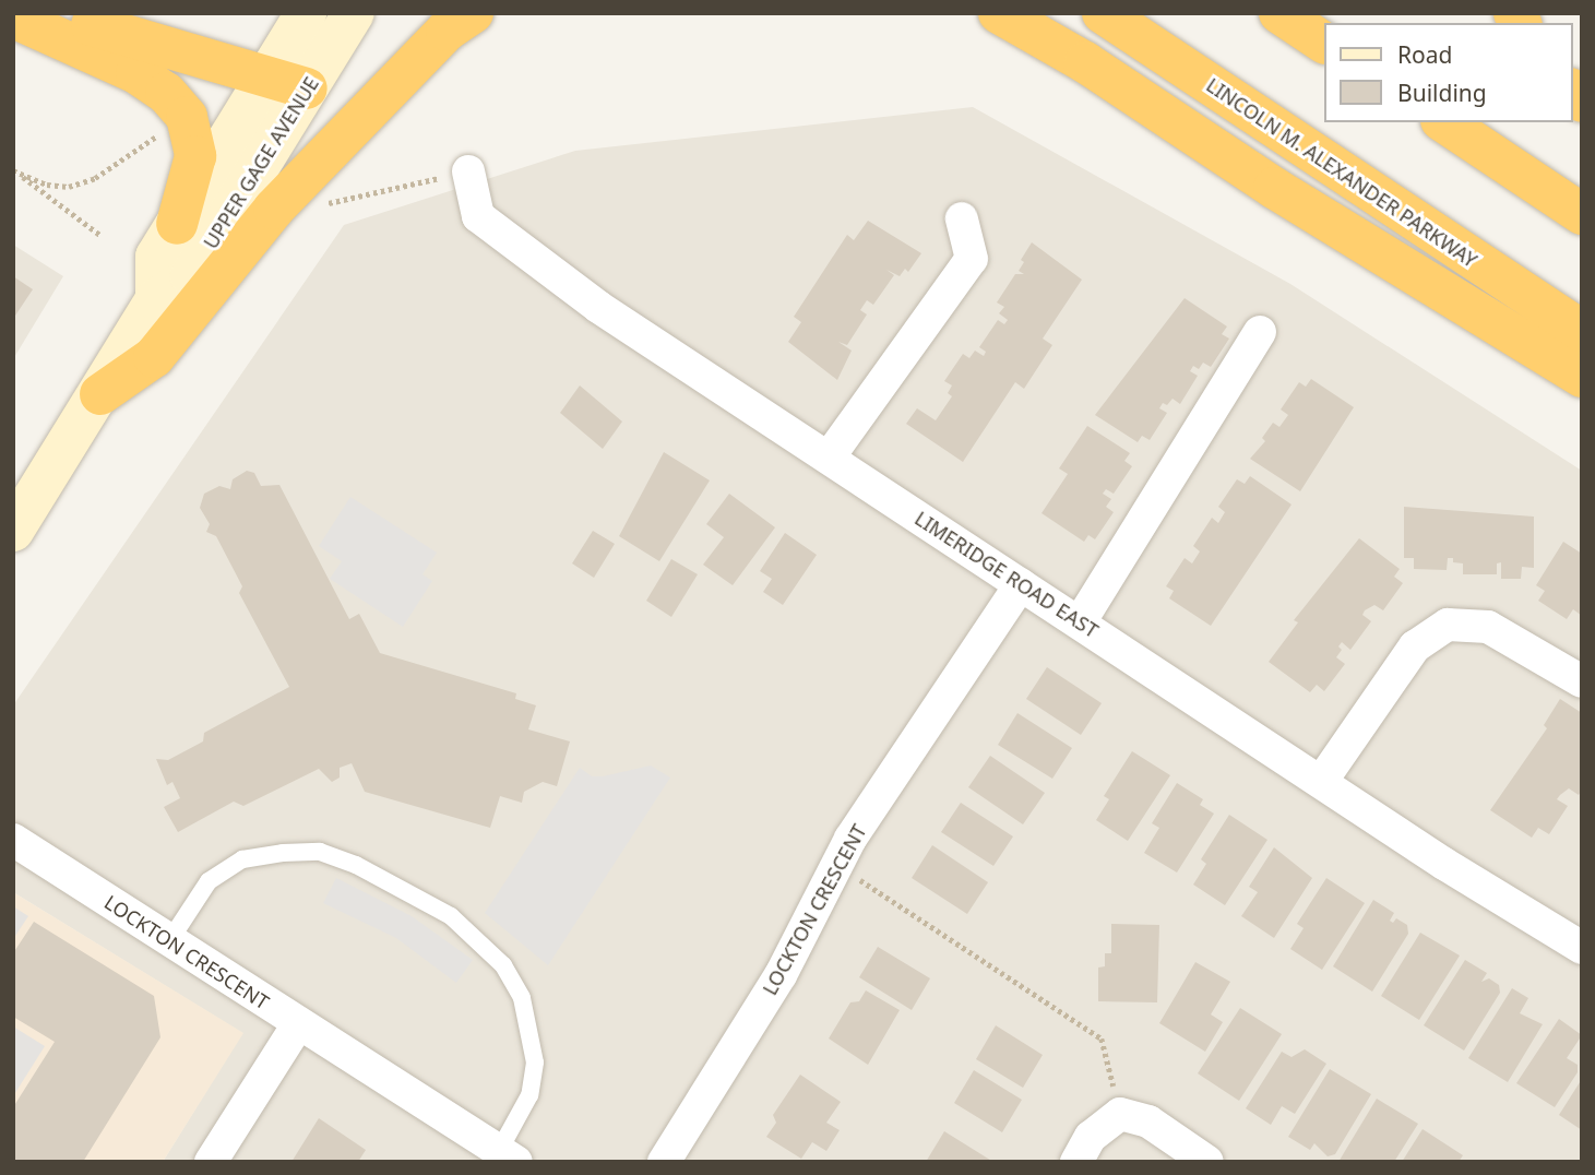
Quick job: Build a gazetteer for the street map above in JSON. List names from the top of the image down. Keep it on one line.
{"streets":{"highway":["LINCOLN M. ALEXANDER PARKWAY"],"main road":["UPPER GAGE AVENUE"],"street":["LIMERIDGE ROAD EAST","LOCKTON CRESCENT"]},"crossings":[["LIMERIDGE ROAD EAST","LOCKTON CRESCENT"]],"legend":["Road","Building"]}
